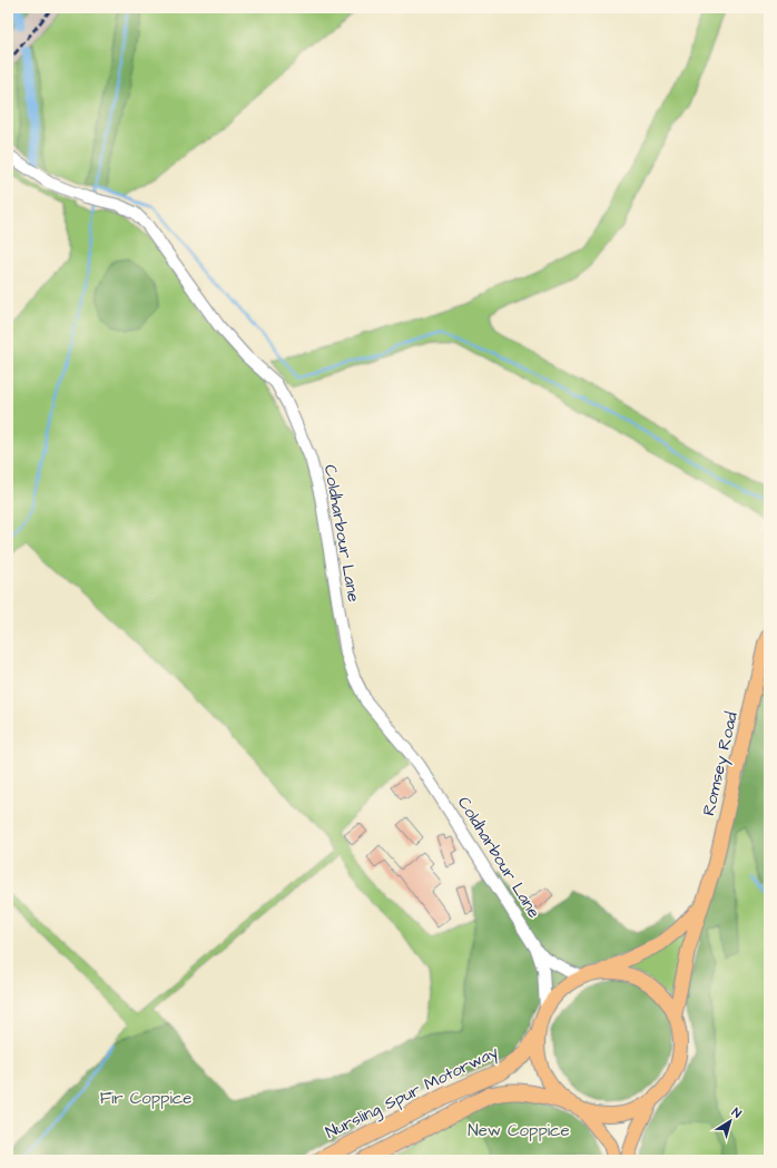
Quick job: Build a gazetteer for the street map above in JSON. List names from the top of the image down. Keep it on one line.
{"streets":{"highway":["Nursling Spur Motorway"],"main road":["Romsey Road"],"street":["Coldharbour Lane"]},"crossings":[["Coldharbour Lane","Romsey Road"],["Coldharbour Lane","Nursling Spur Motorway"],["Romsey Road","Nursling Spur Motorway"]],"parks":["Fir Coppice","New Coppice"],"north":"top right"}
